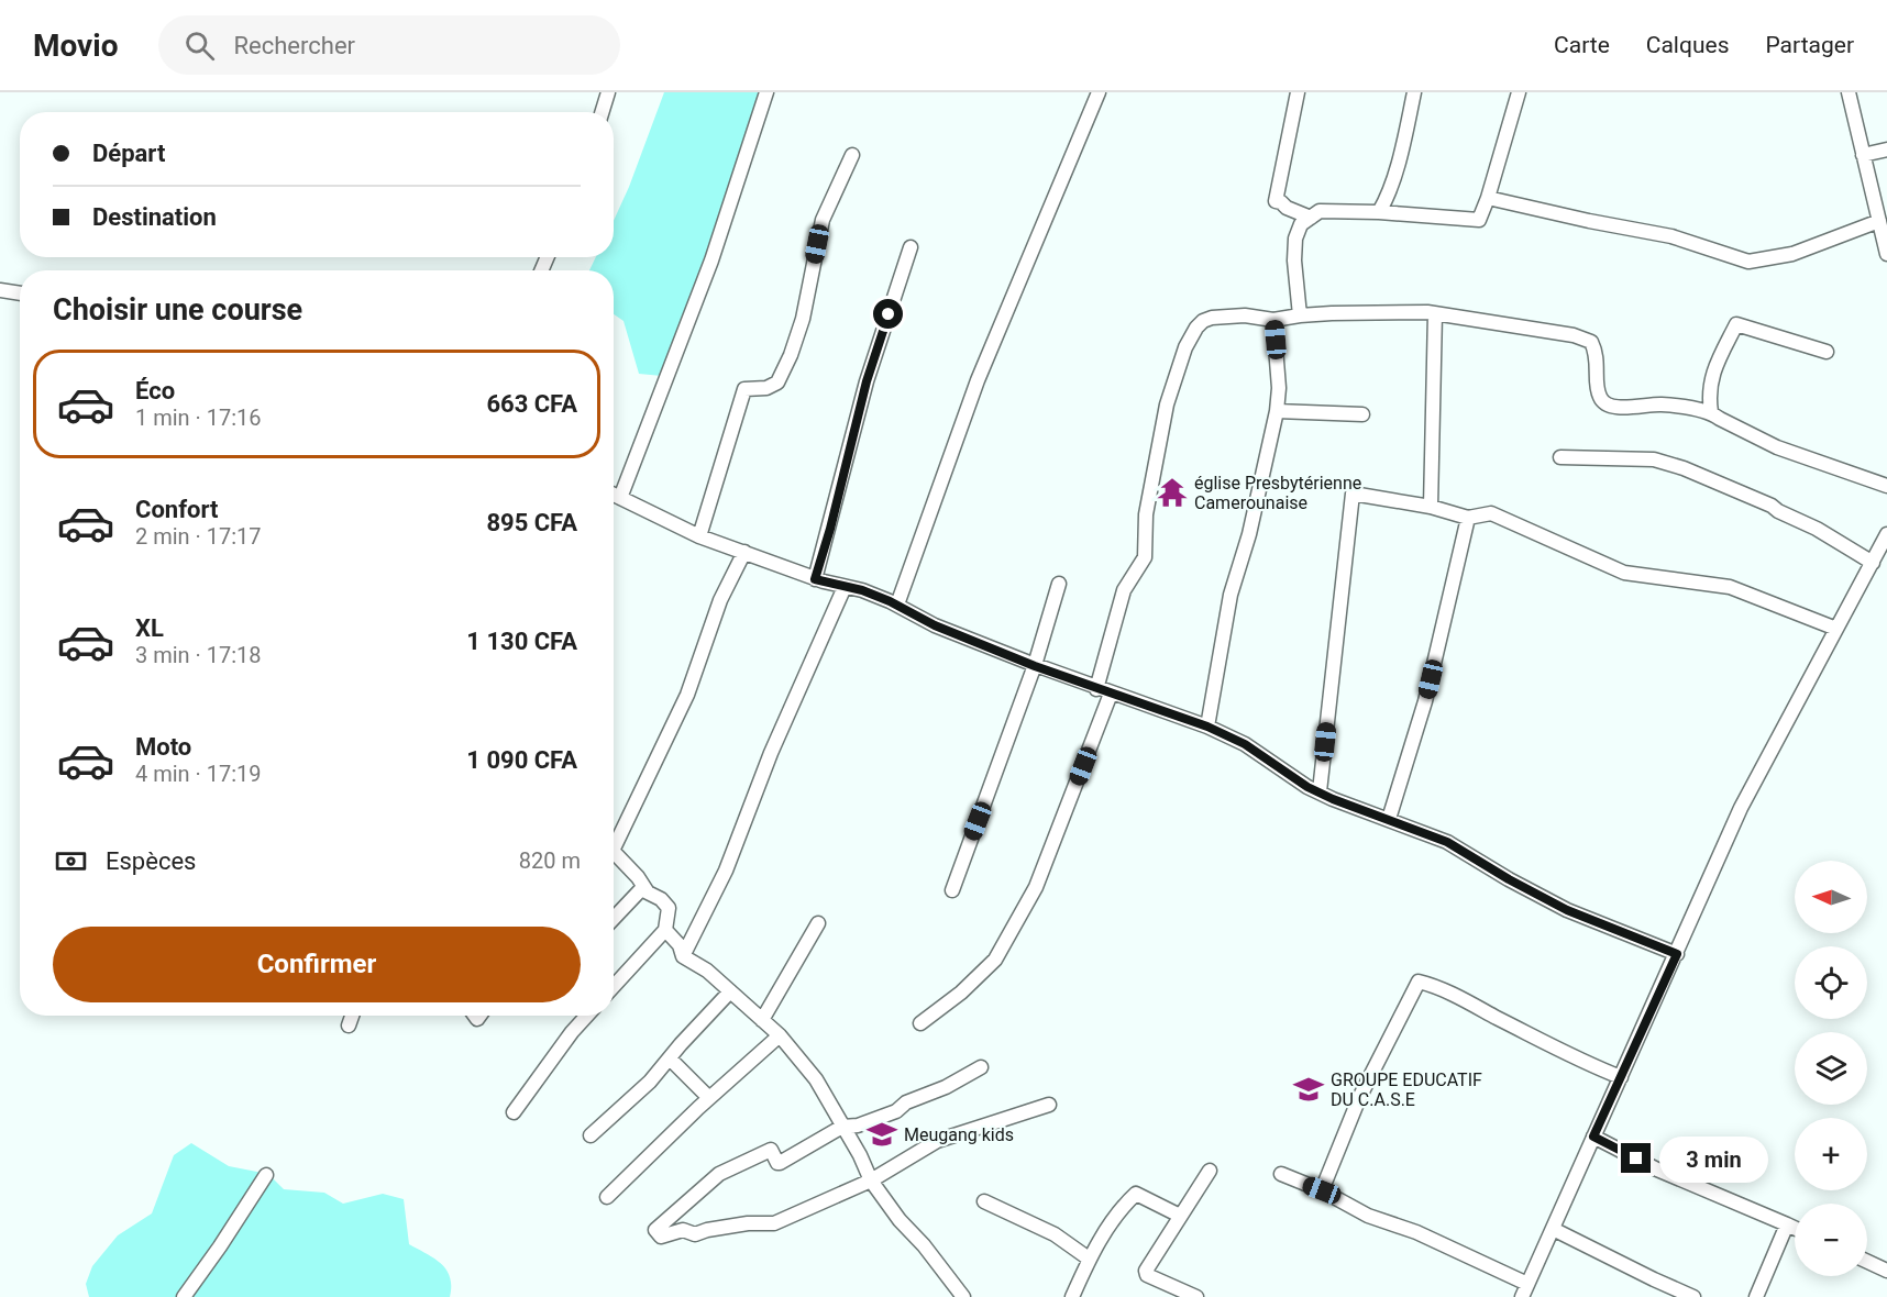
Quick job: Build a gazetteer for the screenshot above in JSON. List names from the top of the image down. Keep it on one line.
{"places":{"temple":["église Presbytérienne Camerounaise"],"school or university":["GROUPE EDUCATIF DU C.A.S.E","Meugang kids"]},"north":"left","page":{"header":"Movio","search":"Rechercher","nav":["Carte","Calques","Partager"],"banner":["Départ","Destination"],"heading":"Choisir une course","list":[{"name":"Éco","note":"1 min · 17:16","value":"663 CFA"},{"name":"Confort","note":"2 min · 17:17","value":"895 CFA"},{"name":"XL","note":"3 min · 17:18","value":"1 130 CFA"},{"name":"Moto","note":"4 min · 17:19","value":"1 090 CFA"}],"pay":["Espèces","820 m"],"map_buttons":["+","−"],"buttons":"Confirmer","bubble":"3 min"}}
